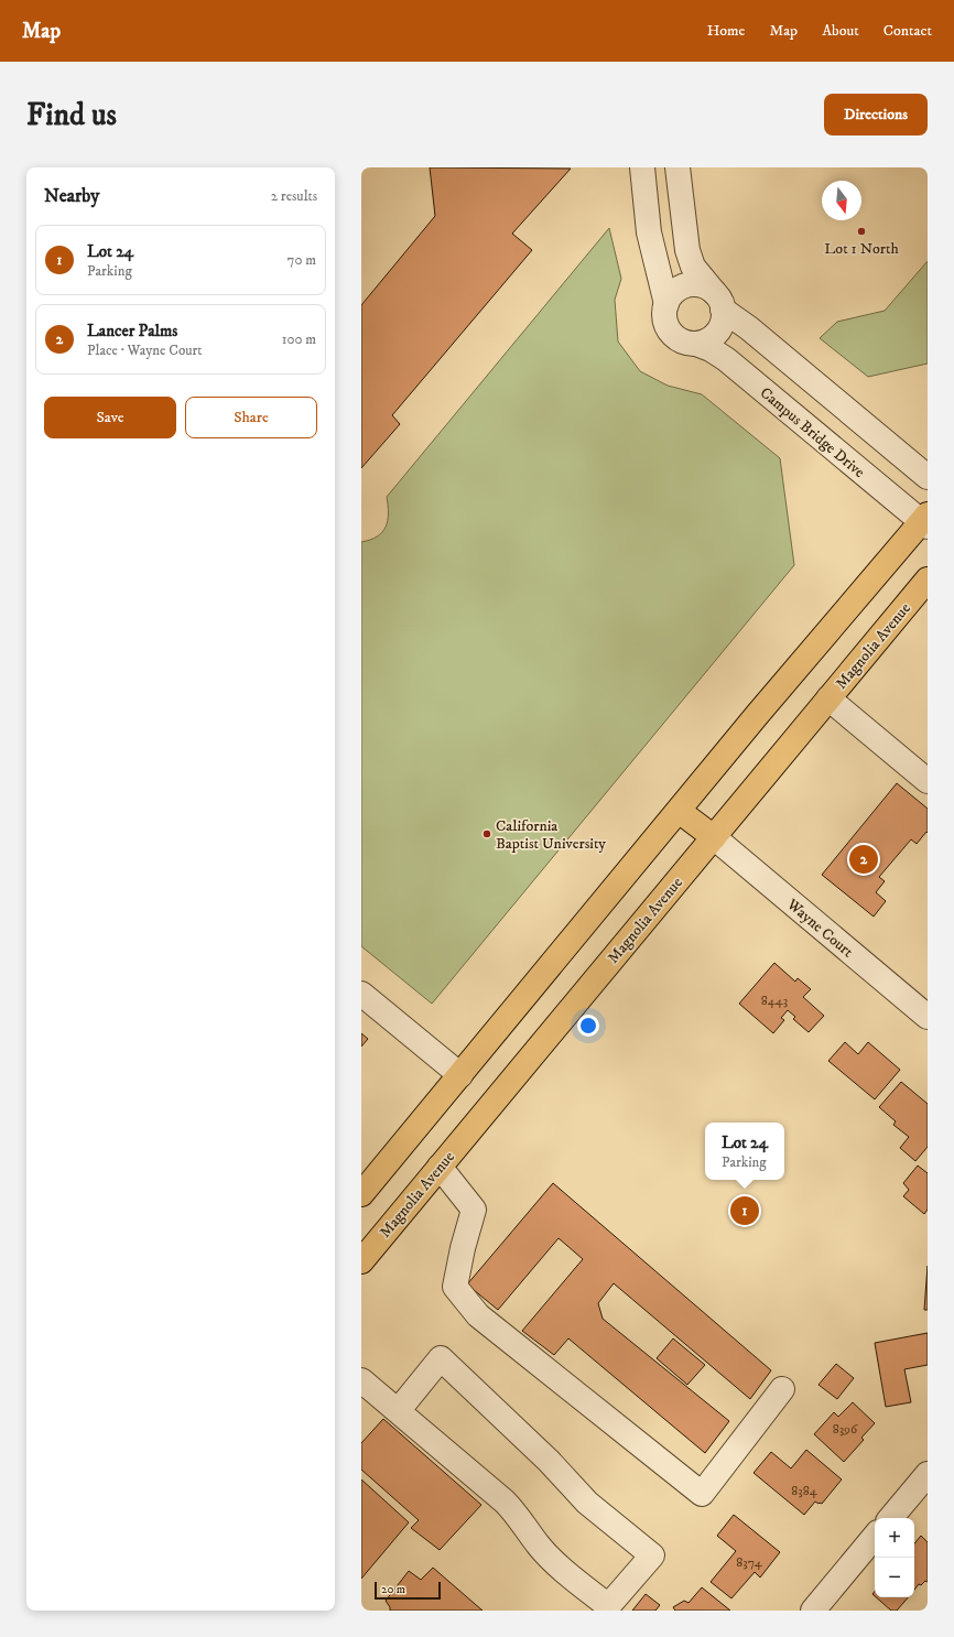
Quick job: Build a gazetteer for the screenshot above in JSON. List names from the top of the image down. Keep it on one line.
{"streets":{"main road":["Magnolia Avenue"],"street":["Campus Bridge Drive","Wayne Court"]},"crossings":[["Magnolia Avenue","Wayne Court"]],"places":["Lot 1 North","California Baptist University"],"house_numbers":["8443","8396","8384","8374"],"scale_bar":"20 m","north":"bottom","page":{"header":"Map","nav":["Home","Map","About","Contact"],"buttons":["Directions",["Save","Share"]],"title":"Find us","heading":["Nearby","2 results"],"list":[{"mark":"1","name":"Lot 24","note":"Parking","value":"70 m"},{"mark":"2","name":"Lancer Palms","note":"Place · Wayne Court","value":"100 m"}],"pins":["2","1"],"popup":["Lot 24","Parking"],"map_buttons":["+","−"],"scale":"20 m"}}
